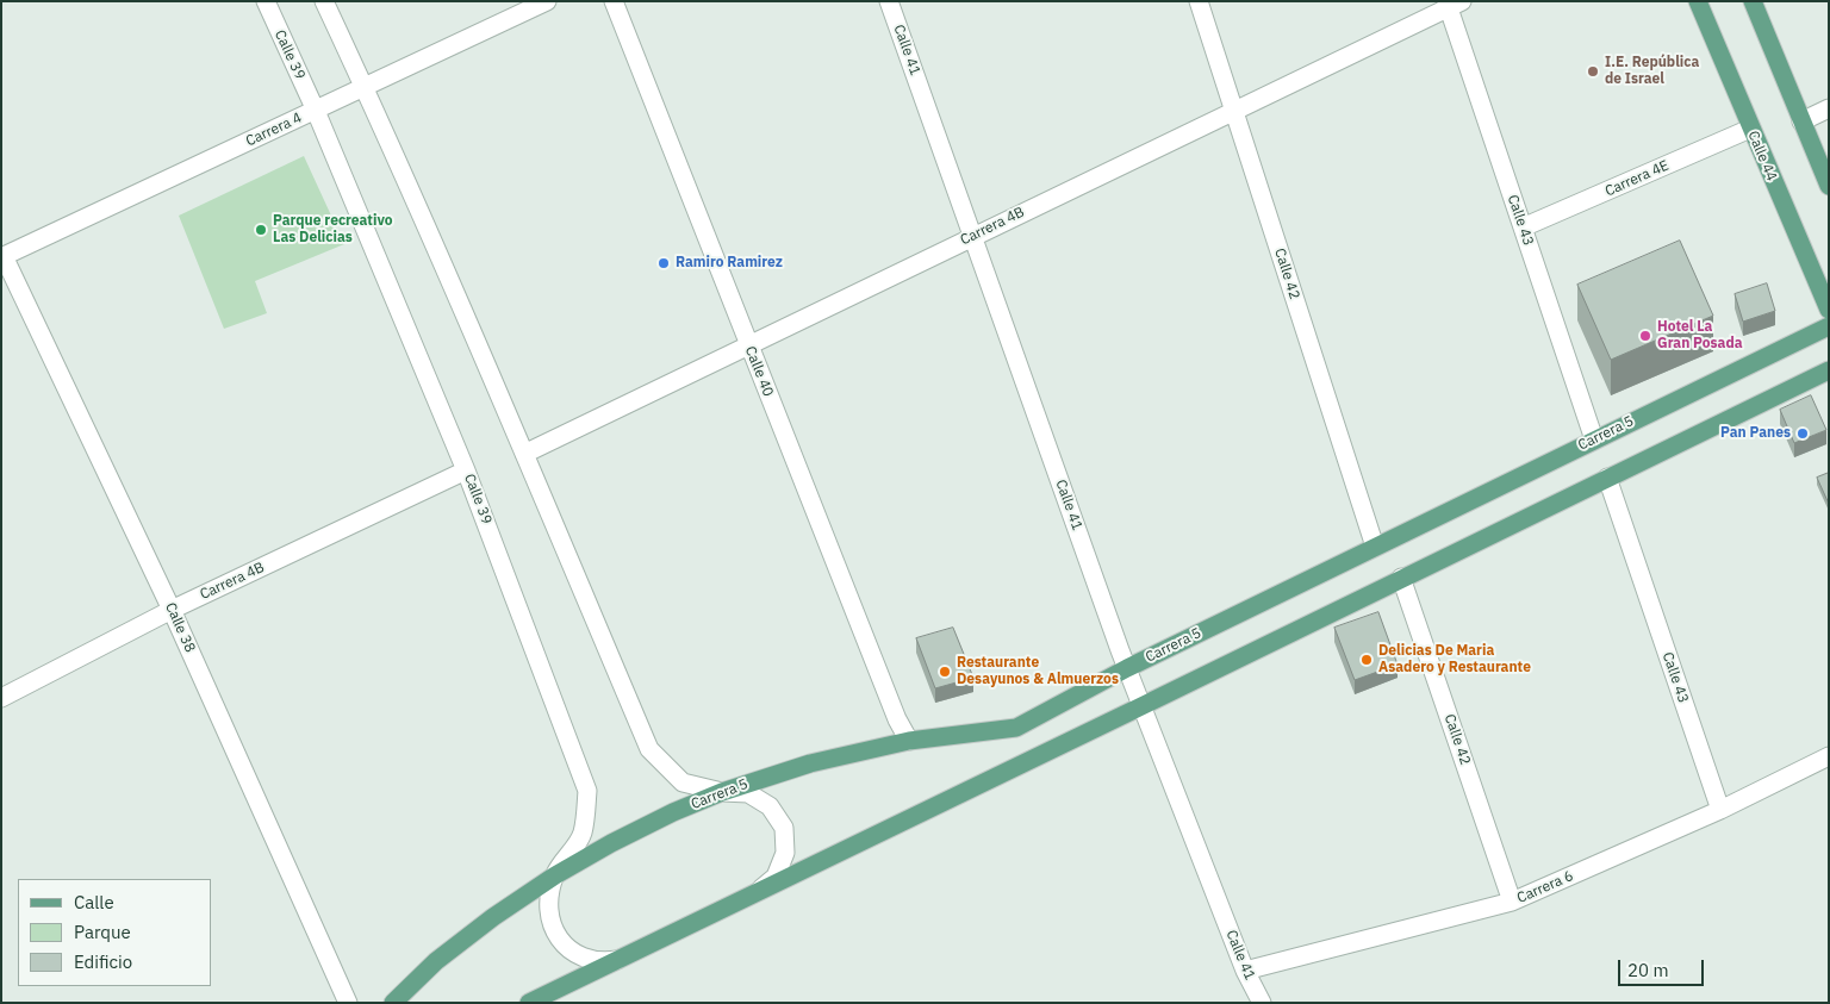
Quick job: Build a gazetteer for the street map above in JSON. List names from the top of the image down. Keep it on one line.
{"streets":{"main road":["Calle 44","Carrera 5"],"street":["Calle 41","Calle 39","Carrera 4","Carrera 4E","Calle 43","Carrera 4B","Calle 42","Calle 40","Calle 38","Carrera 6"]},"crossings":[["Calle 41","Carrera 4B"],["Calle 41","Carrera 5"],["Calle 41","Carrera 6"],["Calle 39","Carrera 4"],["Calle 39","Carrera 4B"],["Calle 39","Carrera 5"],["Carrera 4","Calle 38"],["Calle 44","Carrera 4E"],["Carrera 4E","Calle 43"],["Calle 43","Carrera 4B"],["Calle 43","Carrera 5"],["Calle 43","Carrera 6"],["Carrera 4B","Calle 42"],["Carrera 4B","Calle 40"],["Carrera 4B","Calle 38"],["Calle 42","Carrera 5"],["Calle 42","Carrera 6"],["Calle 40","Carrera 5"]],"places":["I.E. República de Israel","Parque recreativo Las Delicias","Ramiro Ramirez","Hotel La Gran Posada","Pan Panes","Delicias De Maria Asadero y Restaurante","Restaurante Desayunos & Almuerzos"],"legend":["Calle","Parque","Edificio"],"scale_bar":"20 m"}
